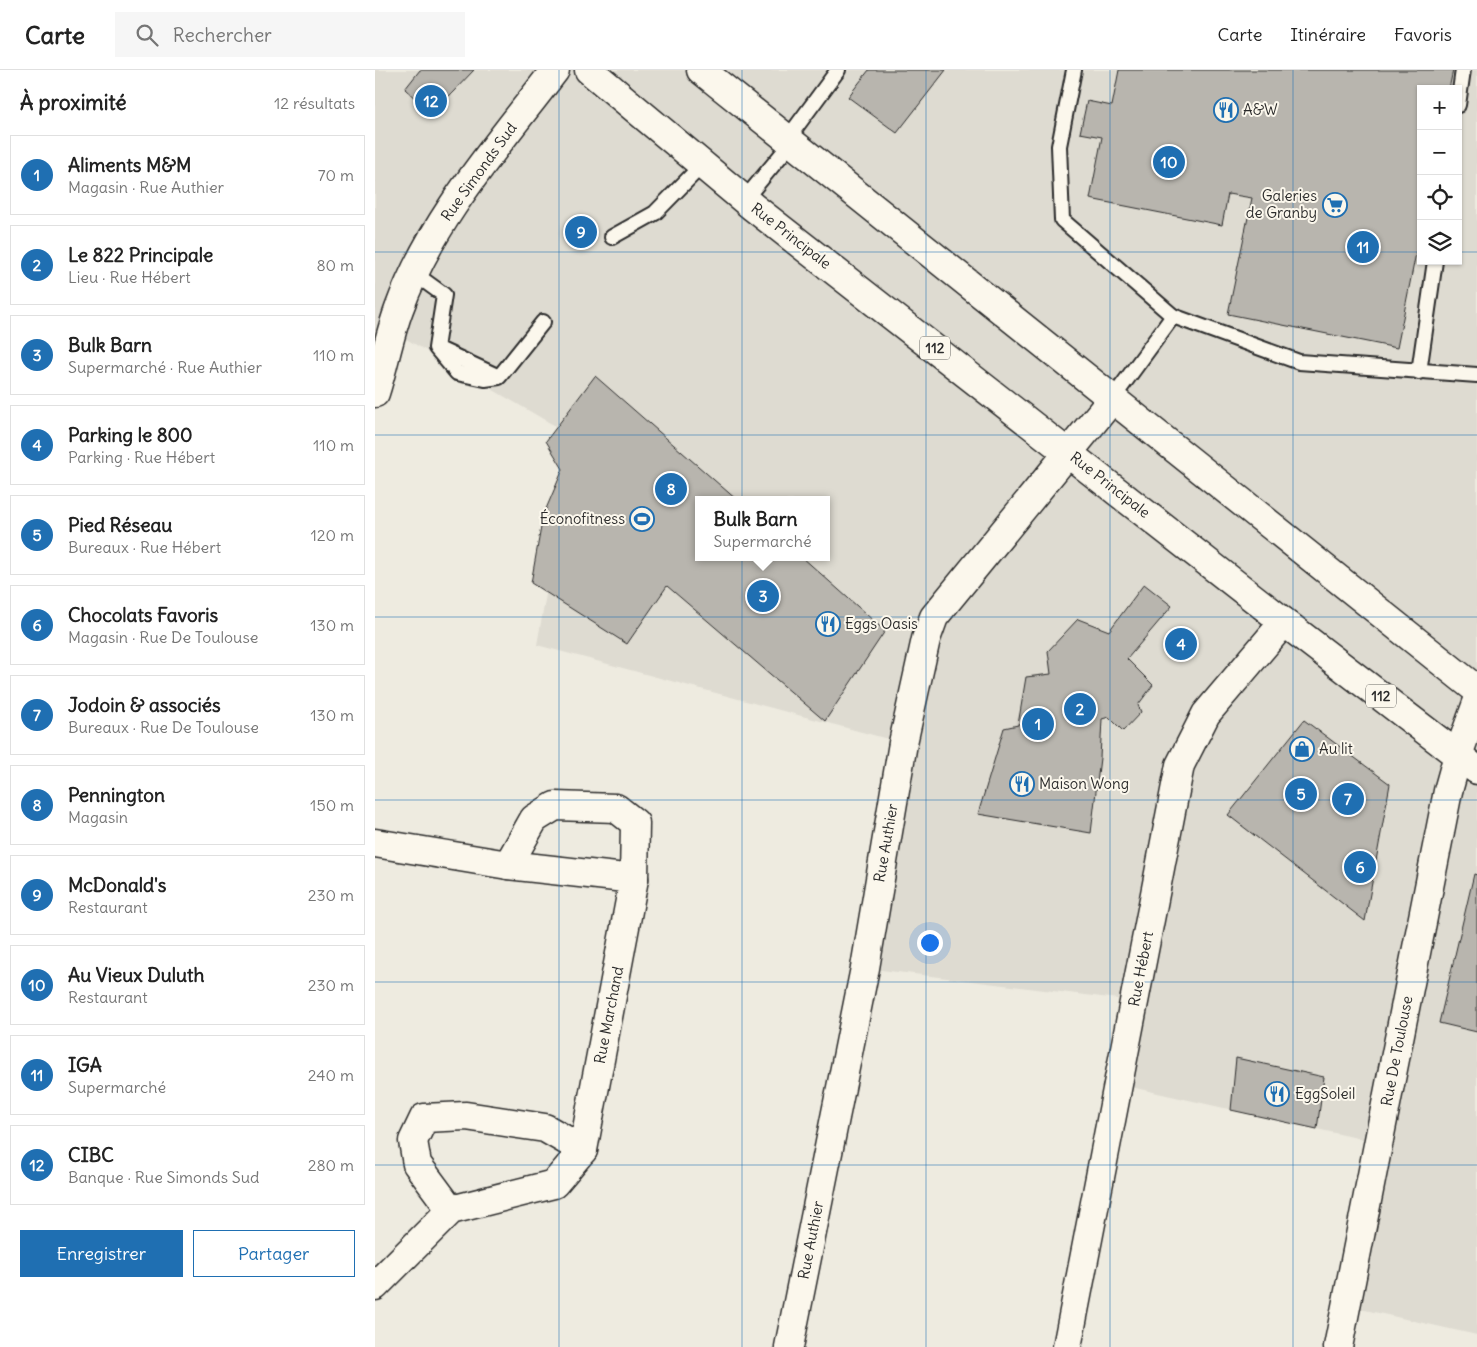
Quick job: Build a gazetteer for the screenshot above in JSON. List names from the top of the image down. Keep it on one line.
{"streets":{"street":["Rue Simonds Sud","Rue Principale","112","Rue Authier","Rue Hébert","Rue Marchand","Rue De Toulouse"]},"crossings":[["Rue Principale","Rue Authier"],["Rue Principale","Rue Hébert"],["Rue Principale","Rue De Toulouse"]],"places":{"restaurant":["A&W","Eggs Oasis","Maison Wong","EggSoleil"],"supermarket":["Galeries de Granby"],"sports":["Éconofitness"],"shop":["Au lit"]},"page":{"header":"Carte","search":"Rechercher","nav":["Carte","Itinéraire","Favoris"],"heading":["À proximité","12 résultats"],"pins":["12","10","9","11","8","3","4","2","1","5","7","6"],"map_buttons":["+","−"],"list":[{"mark":"1","name":"Aliments M&M","note":"Magasin · Rue Authier","value":"70 m"},{"mark":"2","name":"Le 822 Principale","note":"Lieu · Rue Hébert","value":"80 m"},{"mark":"3","name":"Bulk Barn","note":"Supermarché · Rue Authier","value":"110 m"},{"mark":"4","name":"Parking le 800","note":"Parking · Rue Hébert","value":"110 m"},{"mark":"5","name":"Pied Réseau","note":"Bureaux · Rue Hébert","value":"120 m"},{"mark":"6","name":"Chocolats Favoris","note":"Magasin · Rue De Toulouse","value":"130 m"},{"mark":"7","name":"Jodoin & associés","note":"Bureaux · Rue De Toulouse","value":"130 m"},{"mark":"8","name":"Pennington","note":"Magasin","value":"150 m"},{"mark":"9","name":"McDonald's","note":"Restaurant","value":"230 m"},{"mark":"10","name":"Au Vieux Duluth","note":"Restaurant","value":"230 m"},{"mark":"11","name":"IGA","note":"Supermarché","value":"240 m"},{"mark":"12","name":"CIBC","note":"Banque · Rue Simonds Sud","value":"280 m"}],"popup":["Bulk Barn","Supermarché"],"buttons":["Enregistrer","Partager"]}}
